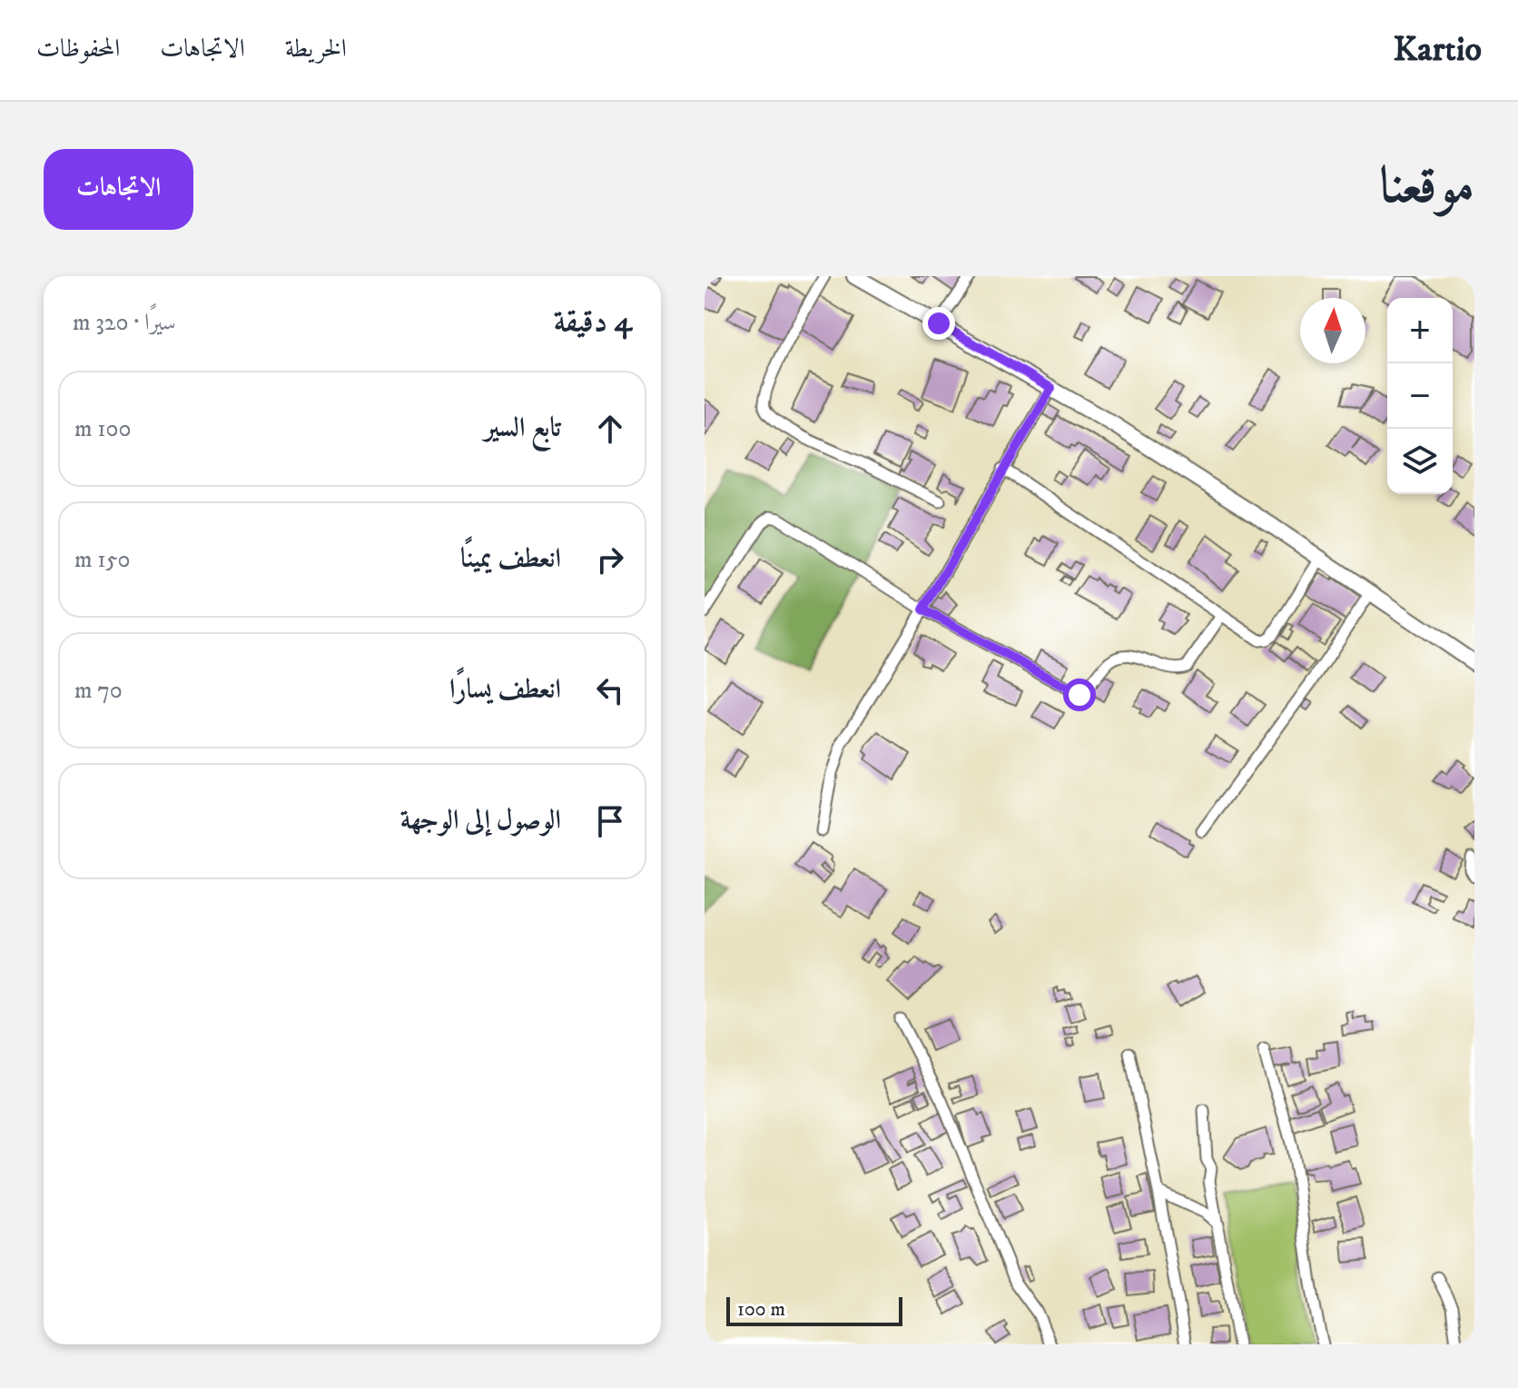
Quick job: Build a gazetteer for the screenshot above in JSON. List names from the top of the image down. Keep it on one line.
{"scale_bar":"100 m","north":"top","page":{"header":"Kartio","nav":["الخريطة","الاتجاهات","المحفوظات"],"title":"موقعنا","buttons":"الاتجاهات","heading":["4 دقيقة","سيرًا · 320 m"],"map_buttons":["+","−"],"list":[["تابع السير","100 m"],["انعطف يمينًا","150 m"],["انعطف يسارًا","70 m"],"الوصول إلى الوجهة"],"scale":"100 m"}}
